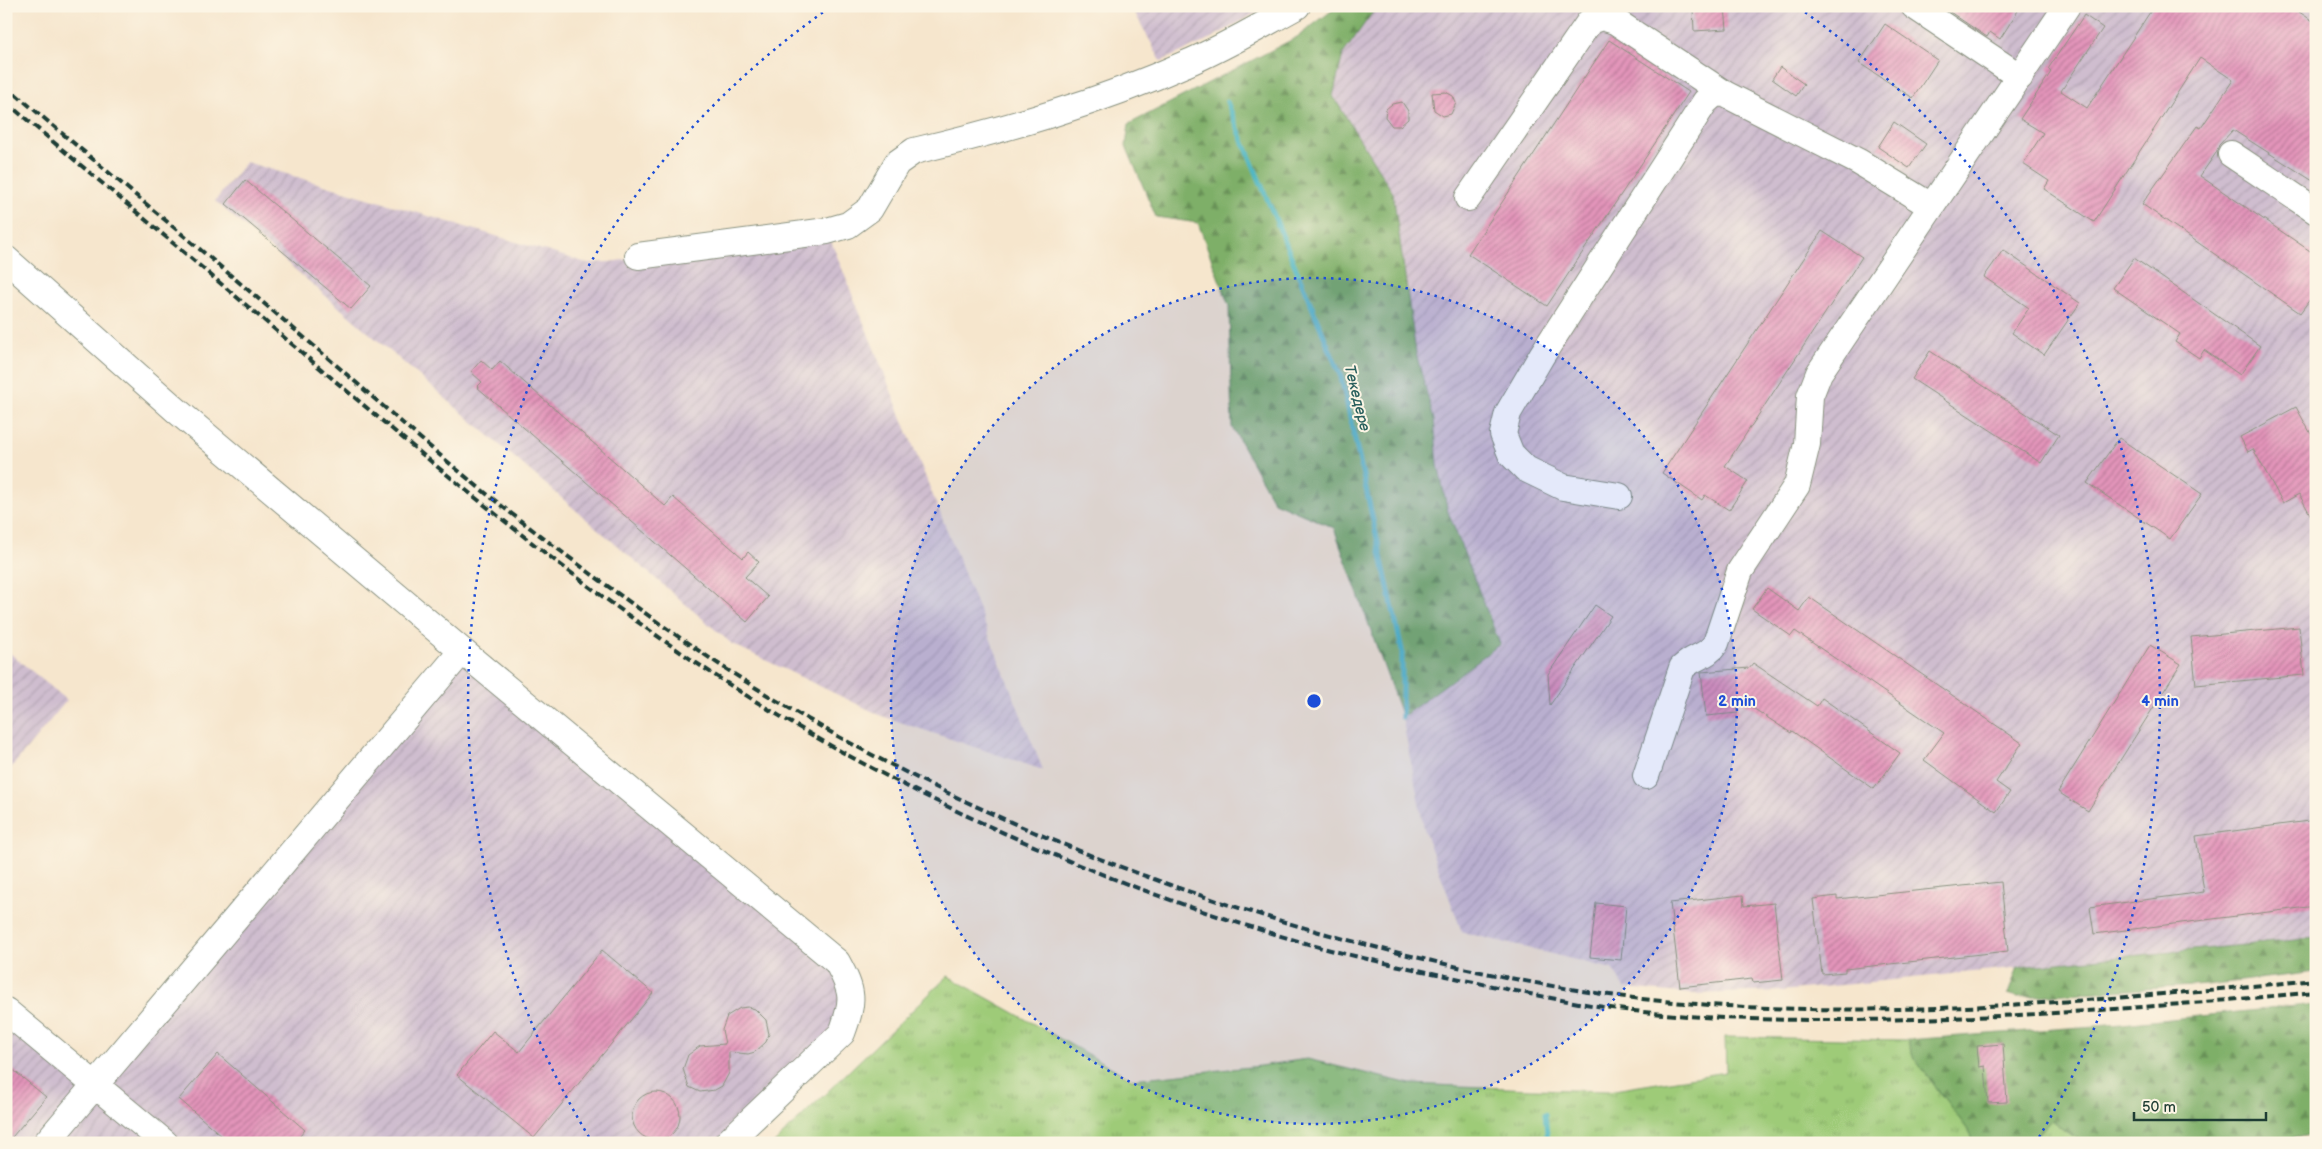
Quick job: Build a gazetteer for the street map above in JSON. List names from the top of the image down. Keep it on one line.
{"water":["Текедере"],"scale_bar":"50 m","rings":["2 min","4 min"]}
